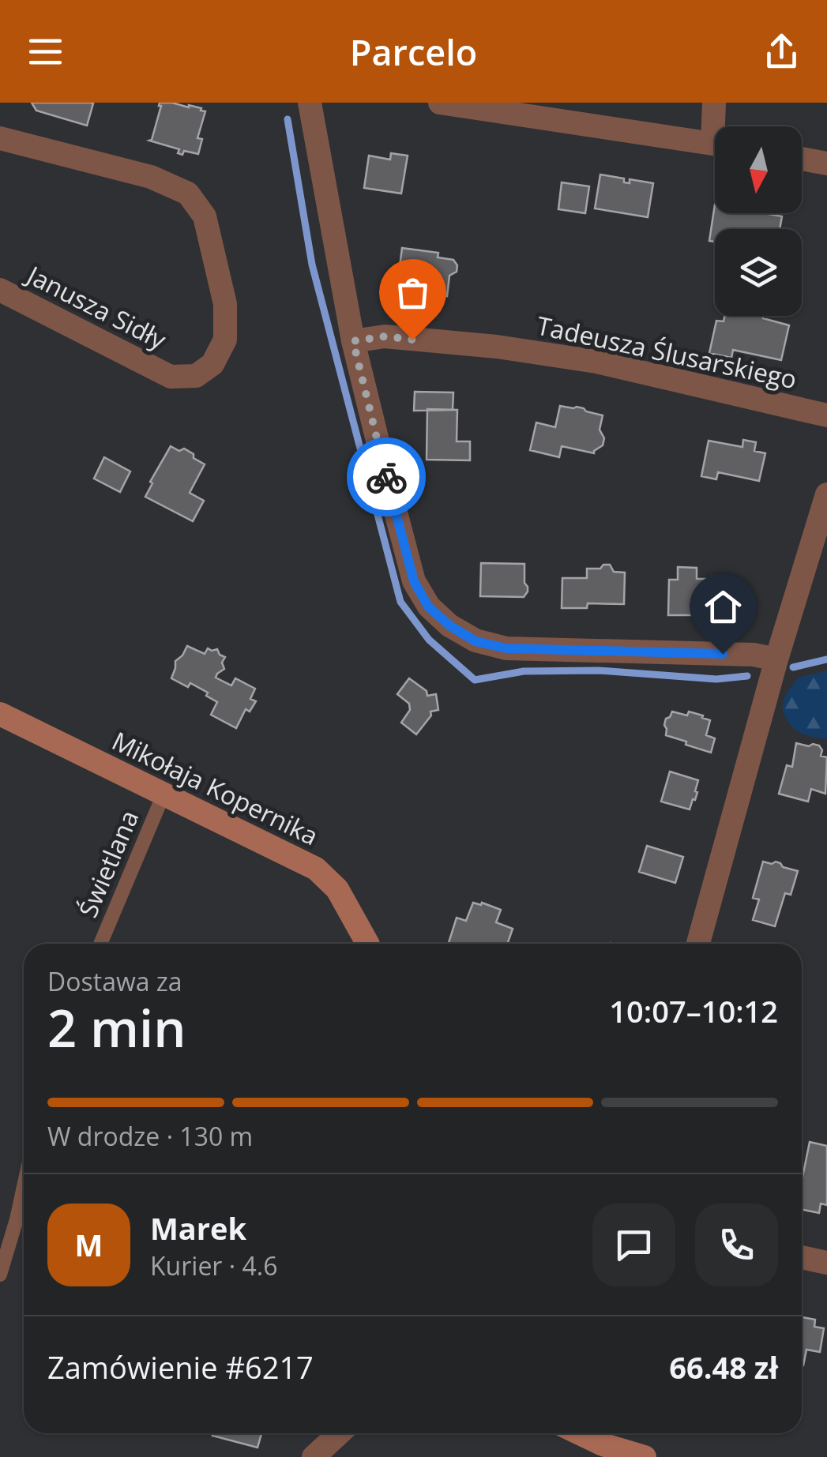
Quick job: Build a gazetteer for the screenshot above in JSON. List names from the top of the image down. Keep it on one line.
{"streets":{"street":["Janusza Sidły","Tadeusza Ślusarskiego","Mikołaja Kopernika"],"lane":["Świetlana"]},"crossings":[["Mikołaja Kopernika","Świetlana"]],"north":"bottom","page":{"header":"Parcelo","heading":["2 min","Dostawa za","10:07–10:12"],"panel":["Marek","Kurier · 4.6","Zamówienie #6217","66.48 zł"],"bar":"W drodze · 130 m","round":"M"}}
